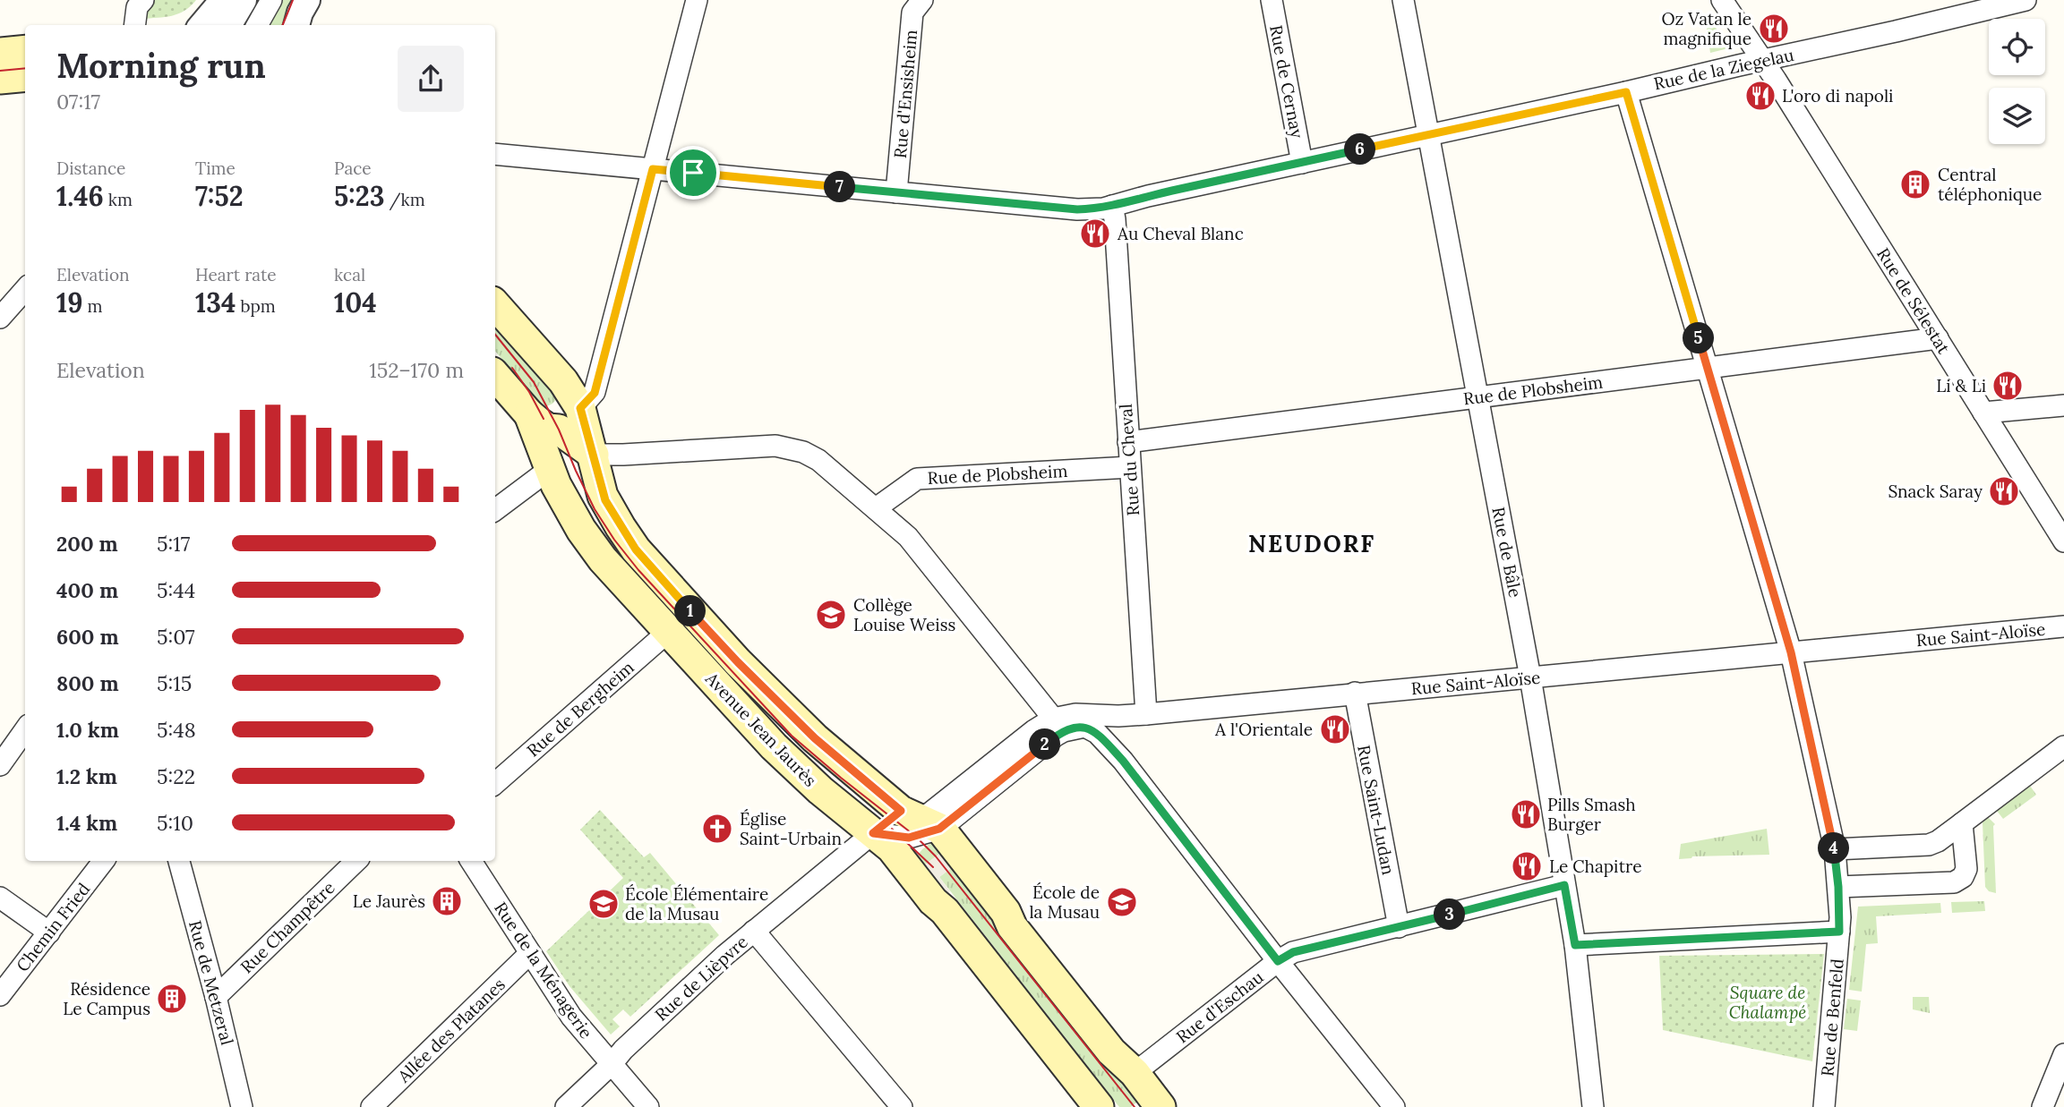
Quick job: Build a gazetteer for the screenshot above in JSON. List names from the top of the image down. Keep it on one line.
{"streets":{"main road":["Avenue Jean Jaurès"],"street":["Rue de la Ziegelau","Rue de Cernay","Rue d'Ensisheim","Rue de Sélestat","Rue de Plobsheim","Rue du Cheval","Rue de Bâle","Rue Saint-Aloïse","Rue de Bergheim","Rue Saint-Ludan","Chemin Fried","Rue Champêtre","Rue de la Ménagerie","Rue de Lièpvre","Rue de Metzeral","Rue d'Eschau","Rue de Benfeld","Allée des Platanes"]},"crossings":[["Rue de la Ziegelau","Rue de Cernay"],["Rue de la Ziegelau","Rue d'Ensisheim"],["Rue de la Ziegelau","Rue de Sélestat"],["Rue de la Ziegelau","Rue du Cheval"],["Rue de la Ziegelau","Rue de Bâle"],["Rue de la Ziegelau","Rue de Benfeld"],["Rue de Sélestat","Rue de Plobsheim"],["Rue de Plobsheim","Rue du Cheval"],["Rue de Plobsheim","Rue de Bâle"],["Rue de Plobsheim","Rue de Benfeld"],["Rue du Cheval","Rue Saint-Aloïse"],["Rue de Bâle","Rue Saint-Aloïse"],["Rue de Bâle","Rue d'Eschau"],["Rue Saint-Aloïse","Avenue Jean Jaurès"],["Rue Saint-Aloïse","Rue Saint-Ludan"],["Rue Saint-Aloïse","Rue de Lièpvre"],["Rue Saint-Aloïse","Rue de Benfeld"],["Rue de Bergheim","Avenue Jean Jaurès"],["Avenue Jean Jaurès","Rue de Lièpvre"],["Avenue Jean Jaurès","Rue d'Eschau"],["Rue Saint-Ludan","Rue d'Eschau"],["Rue Champêtre","Rue de Metzeral"],["Rue de la Ménagerie","Rue de Lièpvre"],["Rue de la Ménagerie","Allée des Platanes"]],"districts":["NEUDORF"],"parks":["Square de Chalampé"],"places":{"restaurant":["Oz Vatan le magnifique","L'oro di napoli","Au Cheval Blanc","Li & Li","Snack Saray","A l'Orientale","Pills Smash Burger","Le Chapitre"],"building":["Central téléphonique","Le Jaurès","Résidence Le Campus"],"school or university":["Collège Louise Weiss","École de la Musau","École Élémentaire de la Musau"],"church":["Église Saint-Urbain"]},"page":{"heading":["Morning run","07:17"],"stats":[["Distance","1.46 km"],["Time","7:52"],["Pace","5:23 /km"],["Elevation","19 m"],["Heart rate","134 bpm"],["kcal","104"]],"pins":["6","7","5","1","2","4","3"],"chart":["Elevation","152–170 m"],"list":[{"name":"200 m","note":"5:17"},{"name":"400 m","note":"5:44"},{"name":"600 m","note":"5:07"},{"name":"800 m","note":"5:15"},{"name":"1.0 km","note":"5:48"},{"name":"1.2 km","note":"5:22"},{"name":"1.4 km","note":"5:10"}]}}
